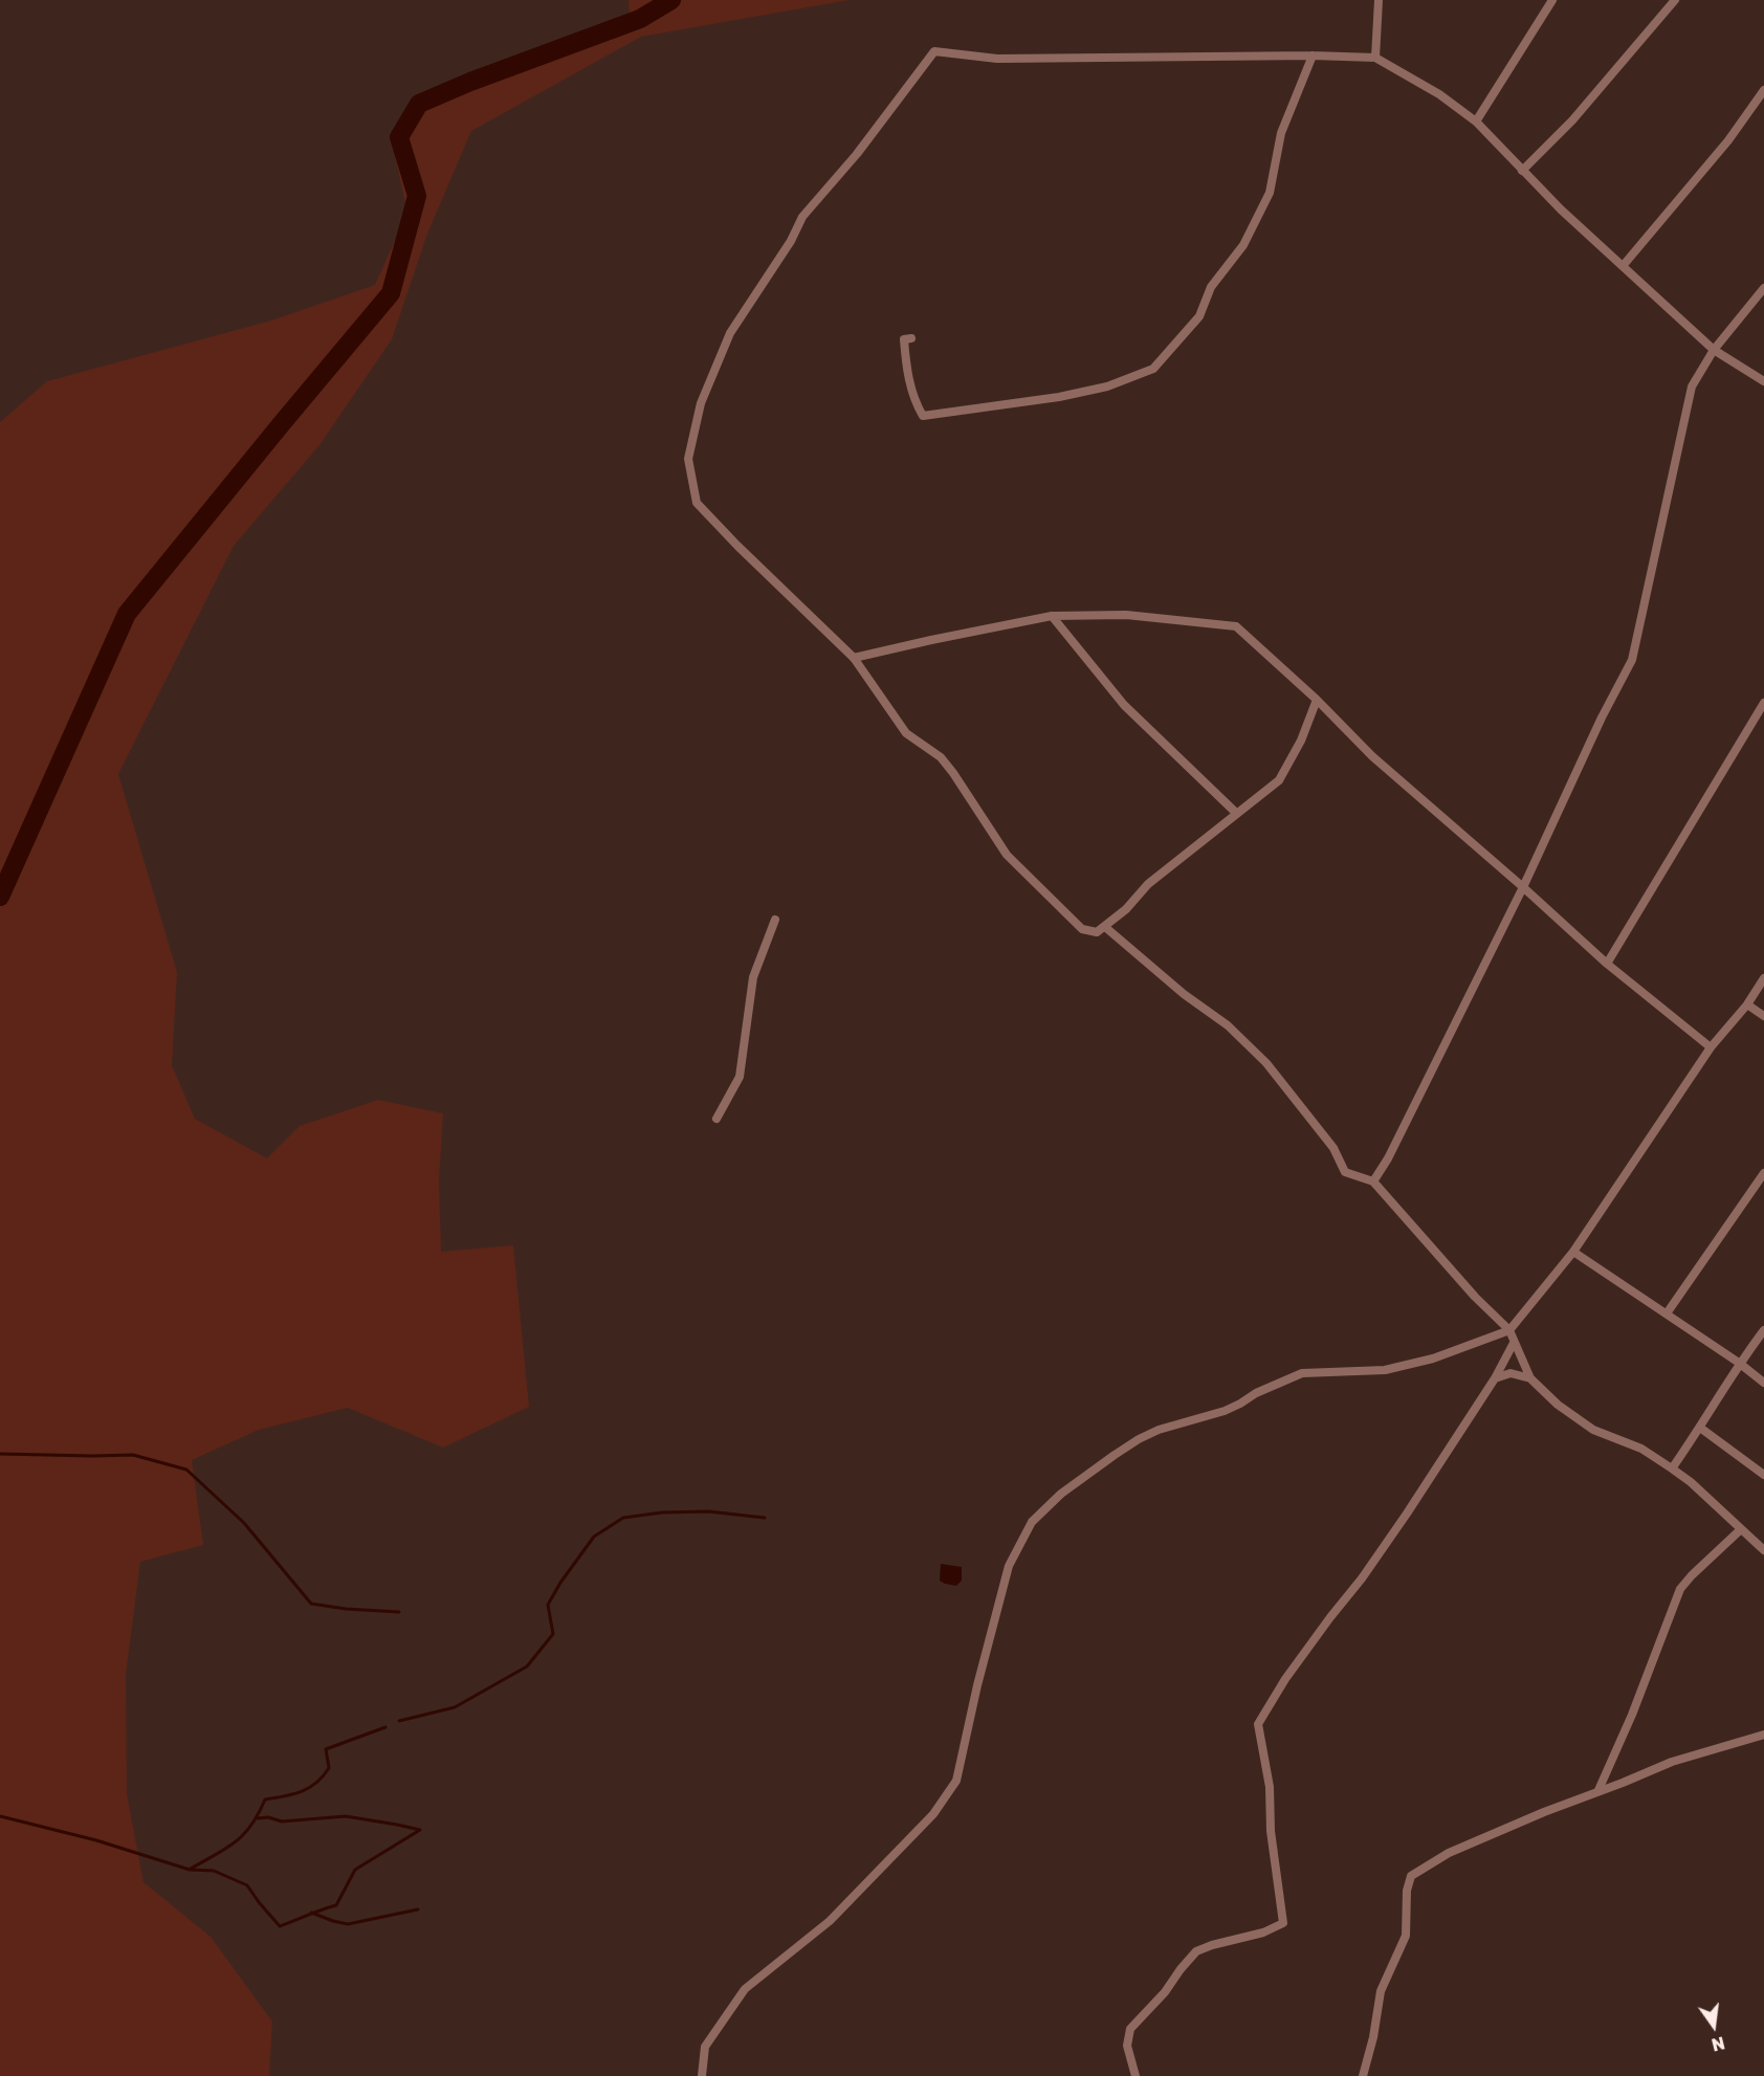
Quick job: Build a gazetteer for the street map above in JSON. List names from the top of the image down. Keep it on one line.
{"north":"bottom"}
